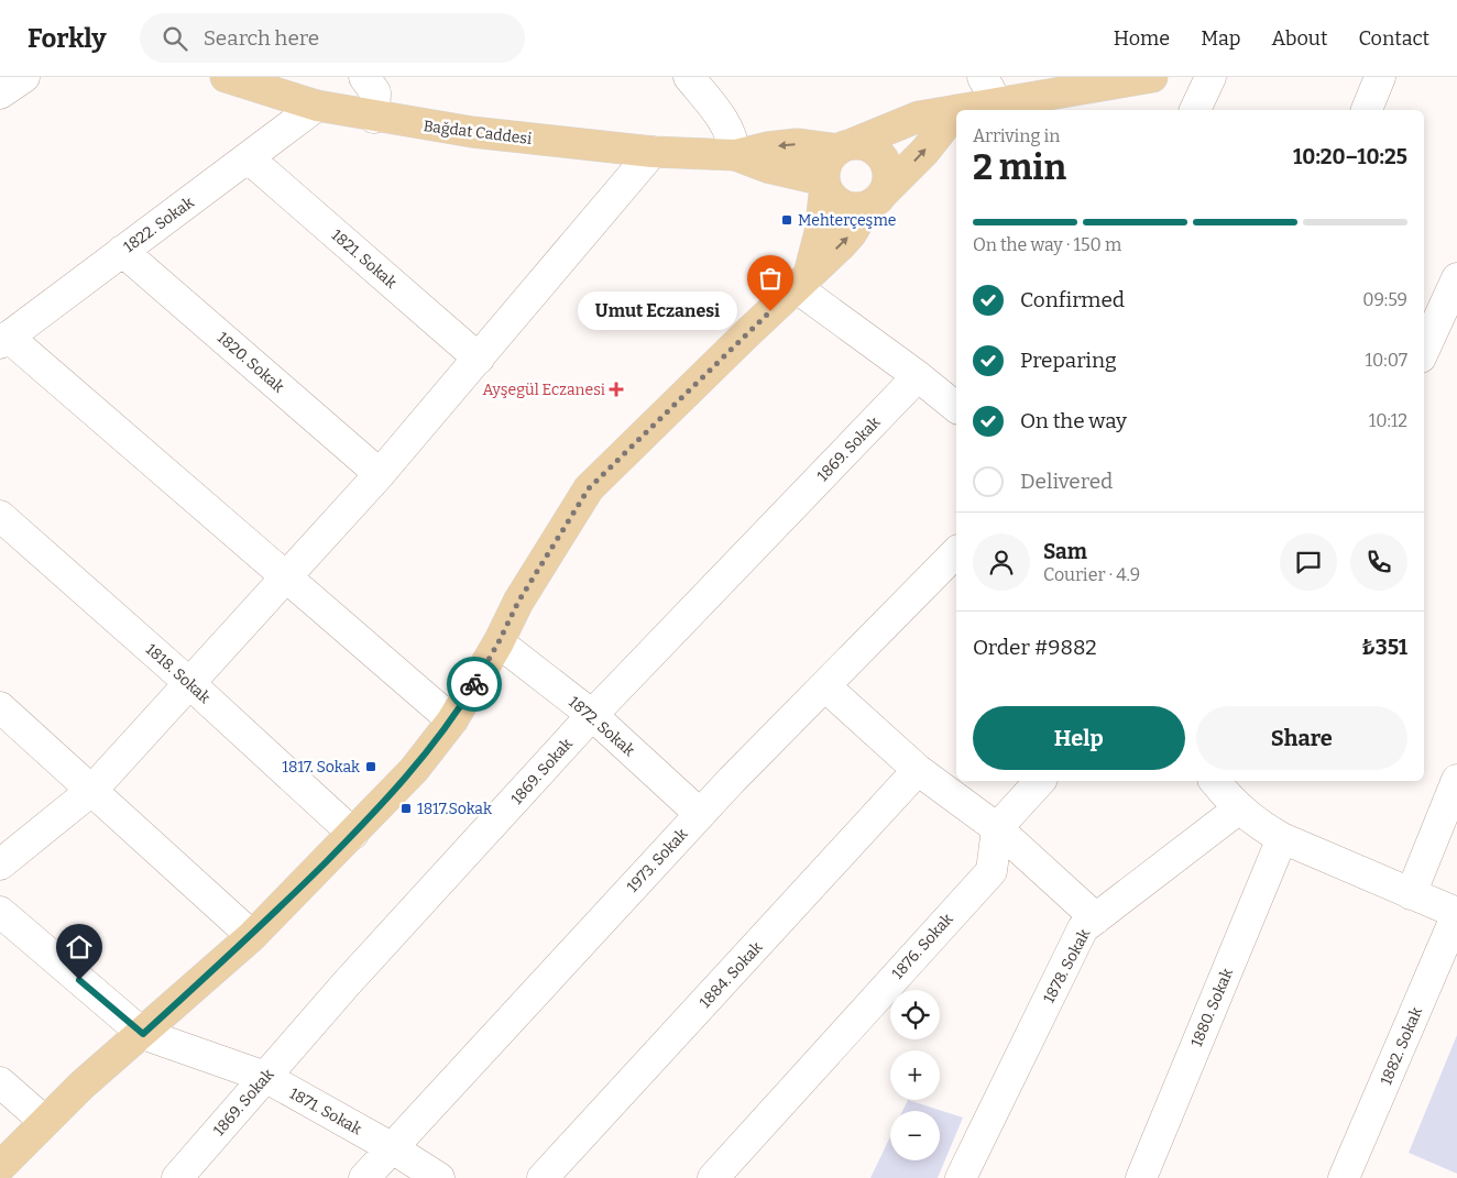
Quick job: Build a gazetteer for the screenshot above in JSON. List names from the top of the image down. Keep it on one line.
{"streets":{"main road":["Bağdat Caddesi"],"street":["1822. Sokak","1821. Sokak","1820. Sokak","1869. Sokak","1818. Sokak","1872. Sokak","1973. Sokak","1876. Sokak","1878. Sokak","1884. Sokak","1880. Sokak","1882. Sokak","1871. Sokak"]},"crossings":[["Bağdat Caddesi","1822. Sokak"],["1822. Sokak","1821. Sokak"],["1822. Sokak","1820. Sokak"],["1869. Sokak","1872. Sokak"],["1869. Sokak","1871. Sokak"],["1872. Sokak","1973. Sokak"],["1973. Sokak","1871. Sokak"]],"places":{"transit":["Mehterçeşme","1817. Sokak","1817.Sokak"],"other":["Umut Eczanesi"],"health":["Ayşegül Eczanesi"]},"page":{"header":"Forkly","search":"Search here","nav":["Home","Map","About","Contact"],"heading":["2 min","Arriving in","10:20–10:25"],"panel":["Sam","Courier · 4.9","Order #9882","₺351"],"bar":"On the way · 150 m","list":[["Confirmed","09:59"],["Preparing","10:07"],["On the way","10:12"],"Delivered"],"bubble":"Umut Eczanesi","buttons":["Help","Share"],"map_buttons":["+","−"]}}
